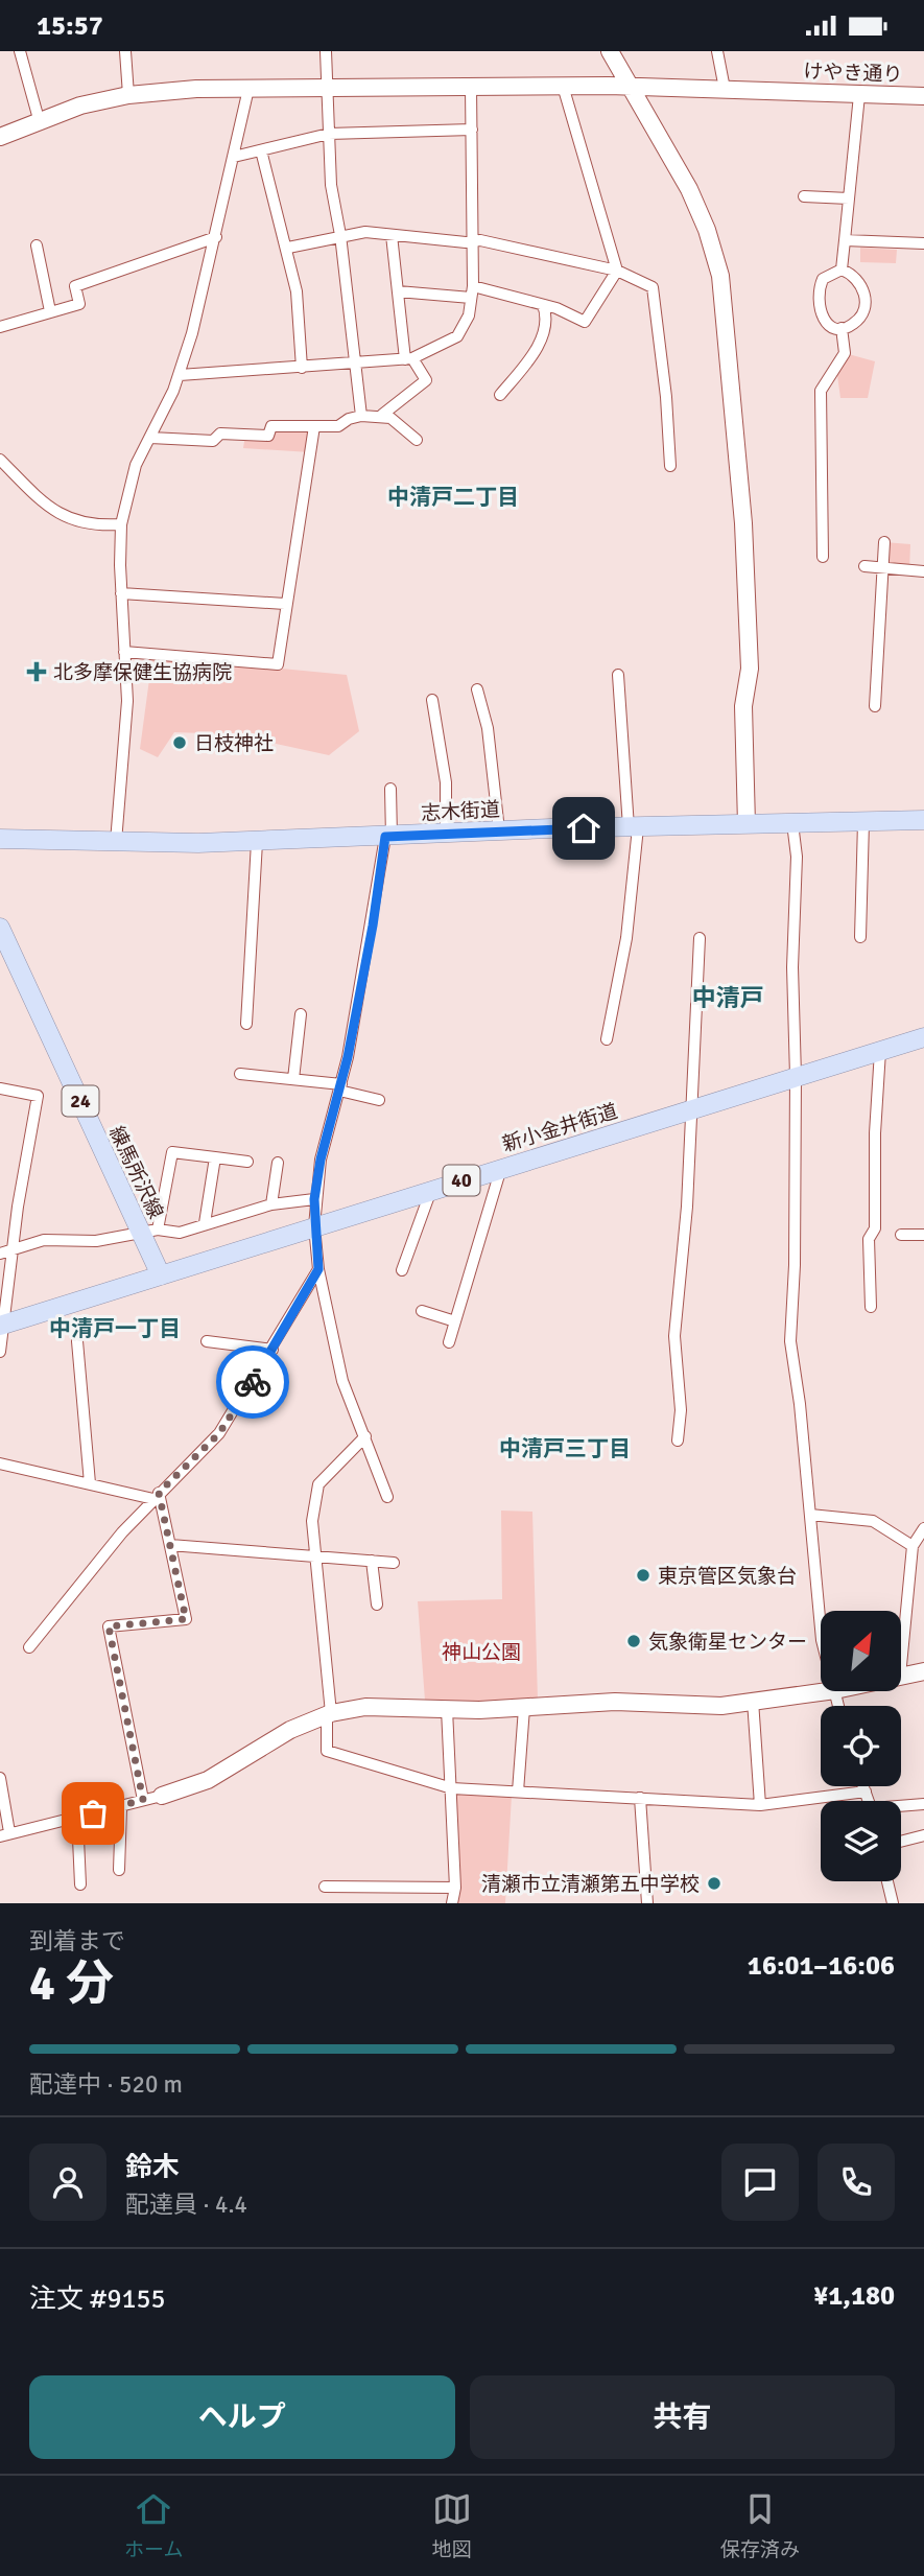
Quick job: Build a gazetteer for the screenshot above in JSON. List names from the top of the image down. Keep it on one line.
{"streets":{"main road":["志木街道","24","新小金井街道","練馬所沢線","40"],"street":["けやき通り"]},"crossings":[["新小金井街道","練馬所沢線"]],"districts":["中清戸二丁目","中清戸","中清戸一丁目","中清戸三丁目"],"parks":["神山公園"],"places":{"health":["北多摩保健生協病院"],"other":["日枝神社","東京管区気象台","気象衛星センター","清瀬市立清瀬第五中学校"]},"north":"top right","page":{"status":"15:57","heading":["4 分","到着まで","16:01–16:06"],"panel":["鈴木","配達員 · 4.4","注文 #9155","¥1,180"],"bar":"配達中 · 520 m","buttons":["ヘルプ","共有"],"tabs":["ホーム","地図","保存済み"]}}
